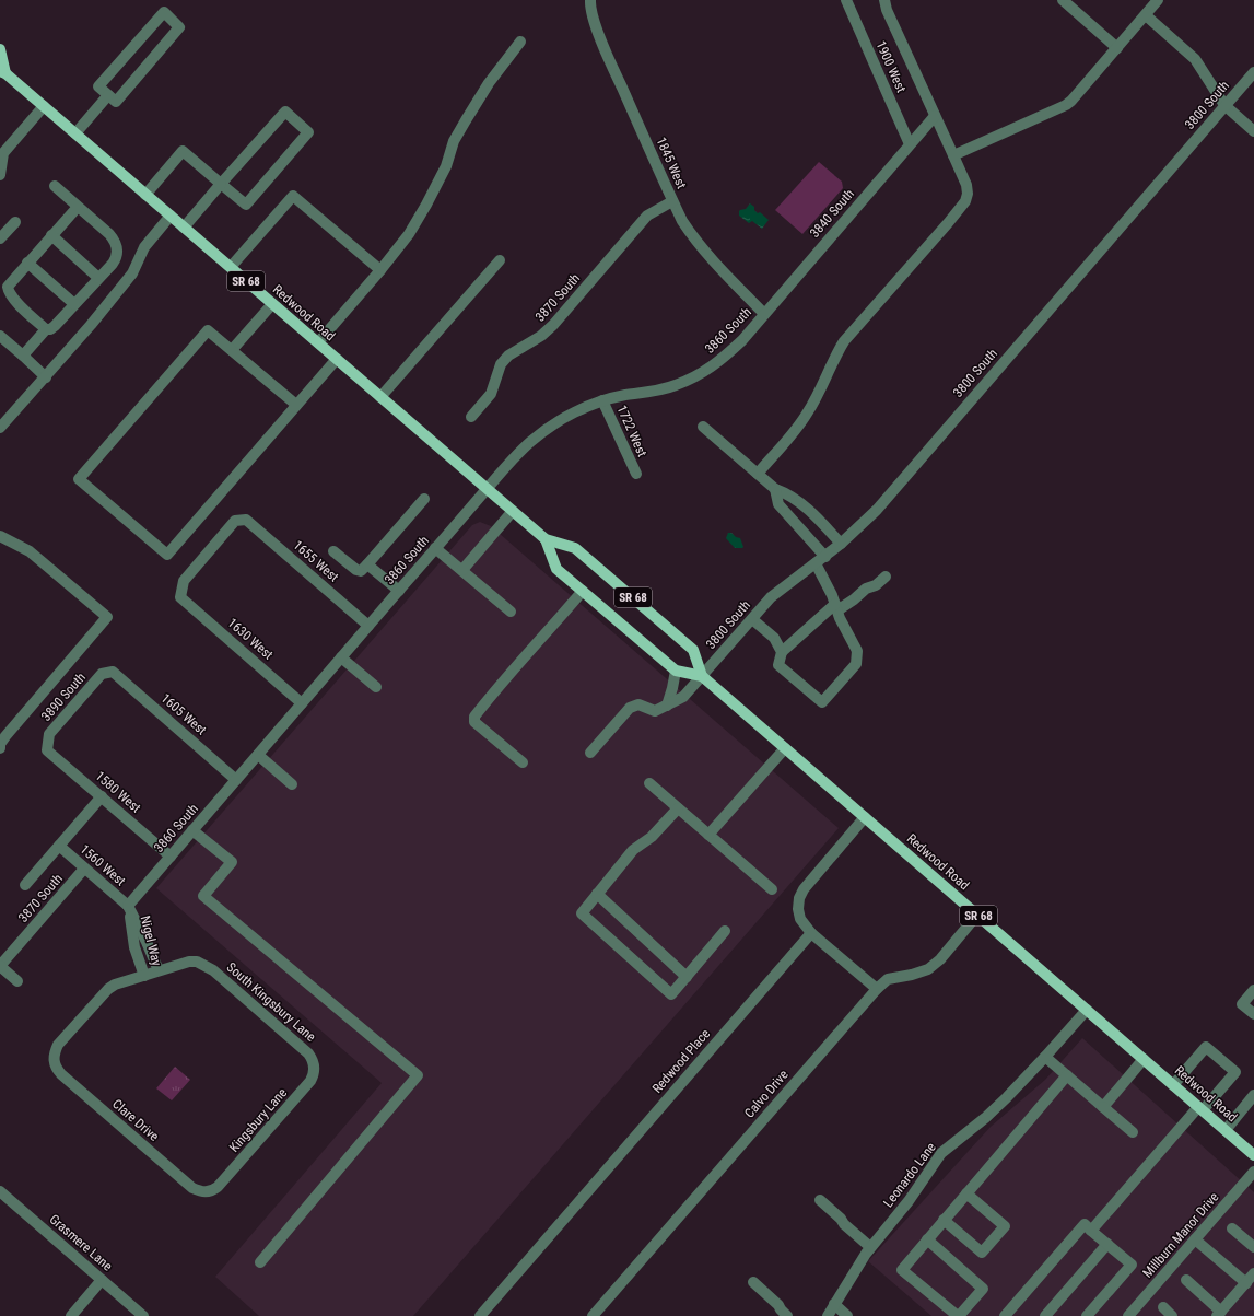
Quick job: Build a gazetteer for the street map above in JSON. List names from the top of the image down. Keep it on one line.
{"streets":{"main road":["SR 68","Redwood Road"],"street":["1900 West","3800 South","1845 West","3840 South","3870 South","3860 South","1722 West","1655 West","1630 West","3890 South","1605 West","1580 West","1560 West","Nigel Way","South Kingsbury Lane","Redwood Place","Calvo Drive","Clare Drive","Kingsbury Lane","Leonardo Lane","Millburn Manor Drive","Grasmere Lane"]},"crossings":[["1900 West","3840 South"],["3800 South","Redwood Road"],["1845 West","3840 South"],["1845 West","3870 South"],["1845 West","3860 South"],["3840 South","3860 South"],["3870 South","1560 West"],["Redwood Road","3860 South"],["Redwood Road","Calvo Drive"],["Redwood Road","Leonardo Lane"],["3860 South","1722 West"],["3860 South","1655 West"],["3860 South","1630 West"],["3860 South","1605 West"],["3860 South","1580 West"],["3860 South","1560 West"],["3860 South","Nigel Way"],["1655 West","1630 West"],["3890 South","1605 West"],["3890 South","1580 West"],["1560 West","Nigel Way"],["Nigel Way","South Kingsbury Lane"],["Nigel Way","Clare Drive"],["South Kingsbury Lane","Kingsbury Lane"],["Clare Drive","Kingsbury Lane"]]}
